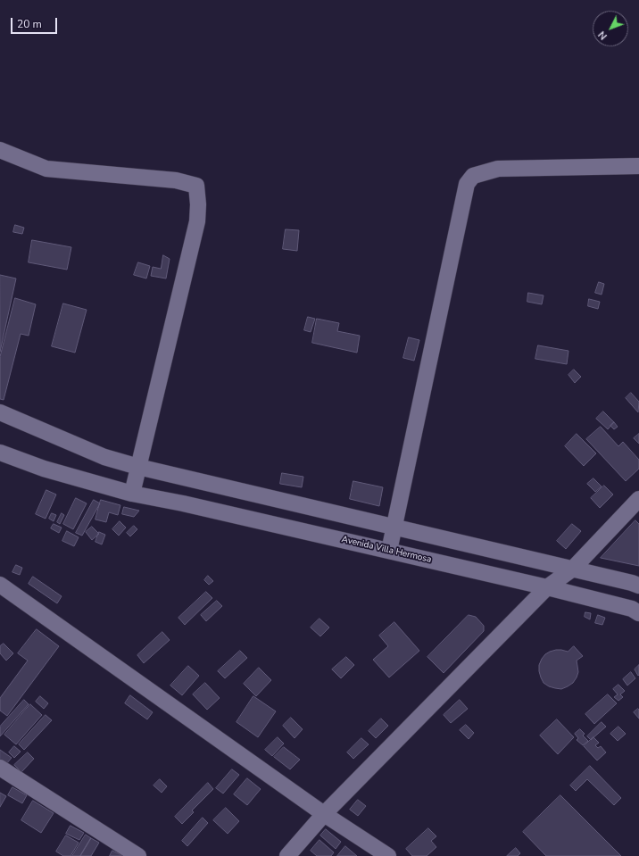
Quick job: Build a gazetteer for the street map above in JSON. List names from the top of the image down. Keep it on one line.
{"streets":{"street":["Avenida Villa Hermosa"]},"scale_bar":"20 m","north":"bottom left"}
